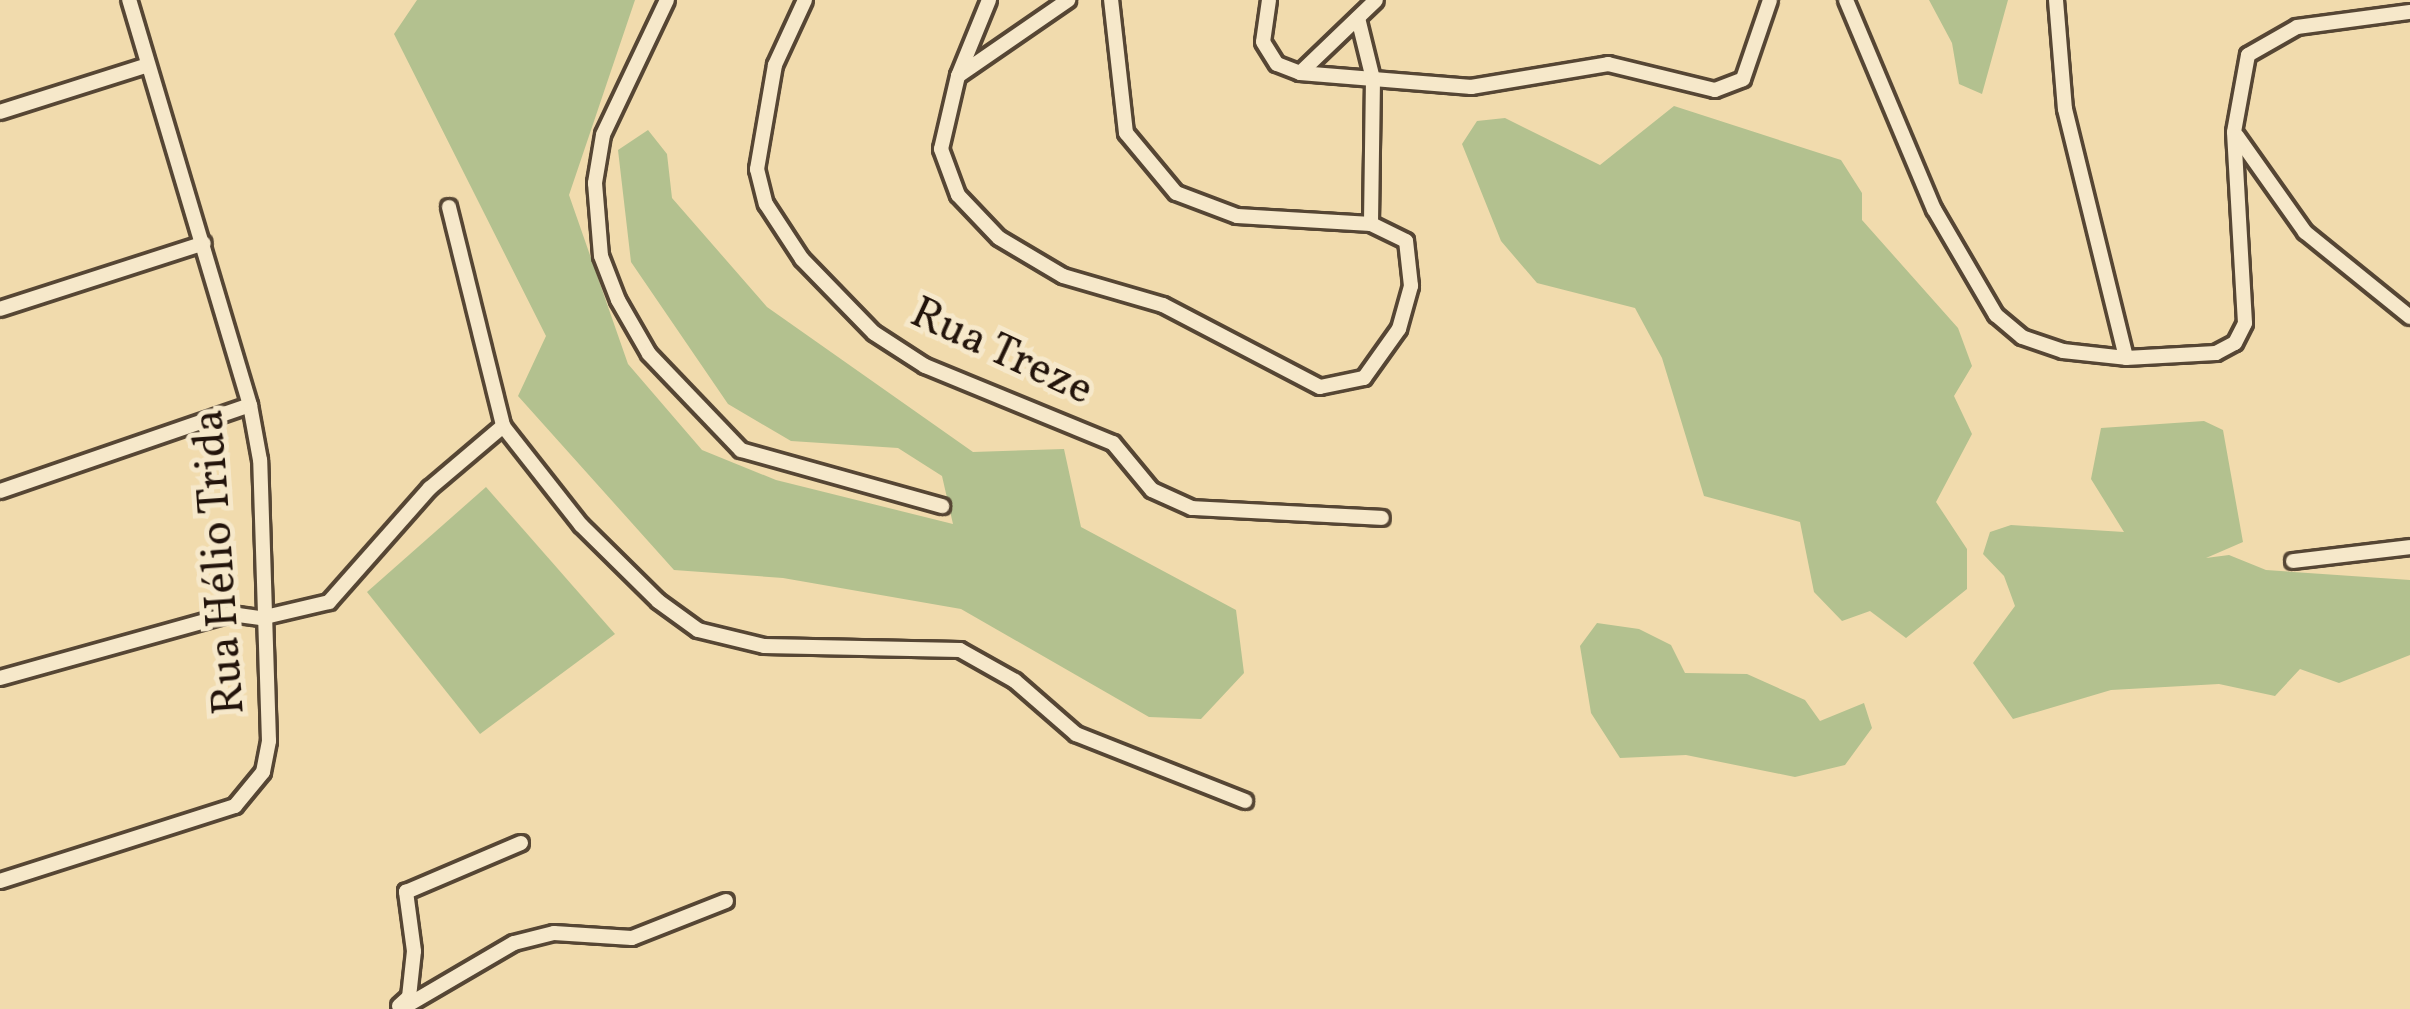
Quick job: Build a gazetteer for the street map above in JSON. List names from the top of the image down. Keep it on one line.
{"streets":{"street":["Rua Treze","Rua Hélio Trida"]}}
